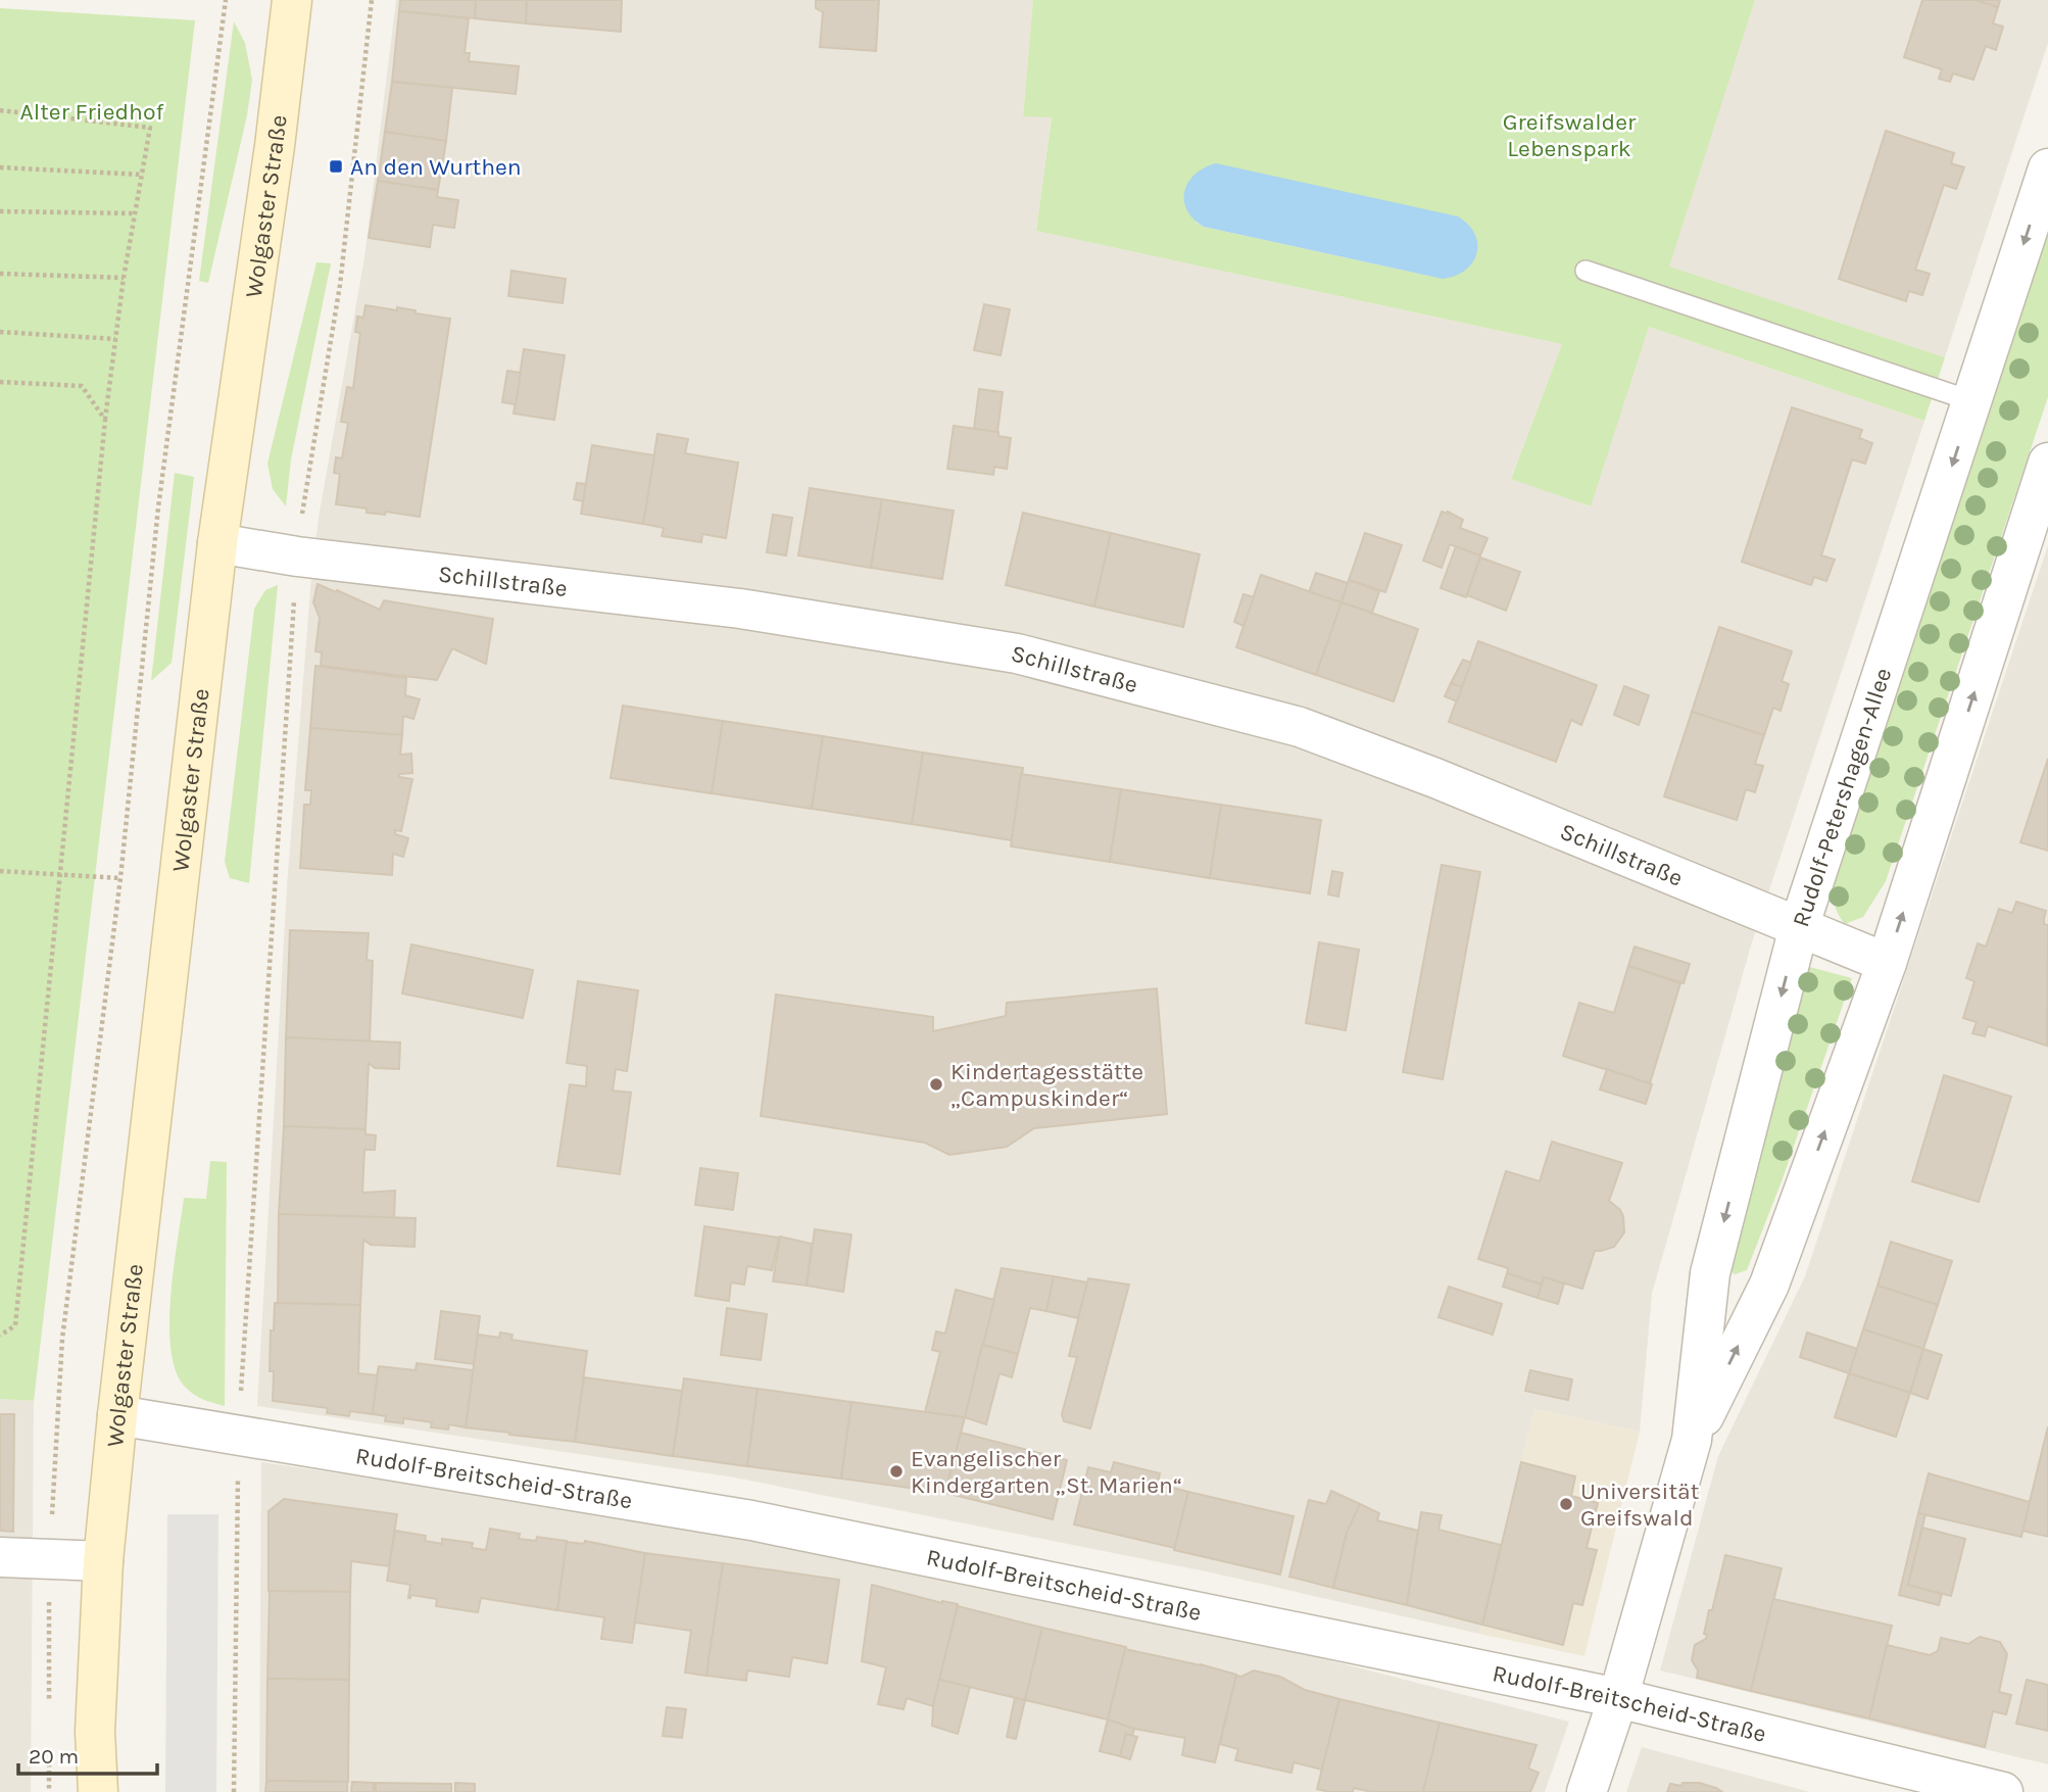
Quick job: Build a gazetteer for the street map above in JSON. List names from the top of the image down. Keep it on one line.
{"streets":{"main road":["Wolgaster Straße"],"street":["Schillstraße","Rudolf-Petershagen-Allee","Rudolf-Breitscheid-Straße"]},"crossings":[["Wolgaster Straße","Schillstraße"],["Wolgaster Straße","Rudolf-Breitscheid-Straße"],["Schillstraße","Rudolf-Petershagen-Allee"],["Rudolf-Petershagen-Allee","Rudolf-Breitscheid-Straße"]],"parks":["Alter Friedhof","Greifswalder Lebenspark"],"places":{"transit":["An den Wurthen"],"other":["Kindertagesstätte „Campuskinder“","Evangelischer Kindergarten „St. Marien“","Universität Greifswald"]},"scale_bar":"20 m"}
